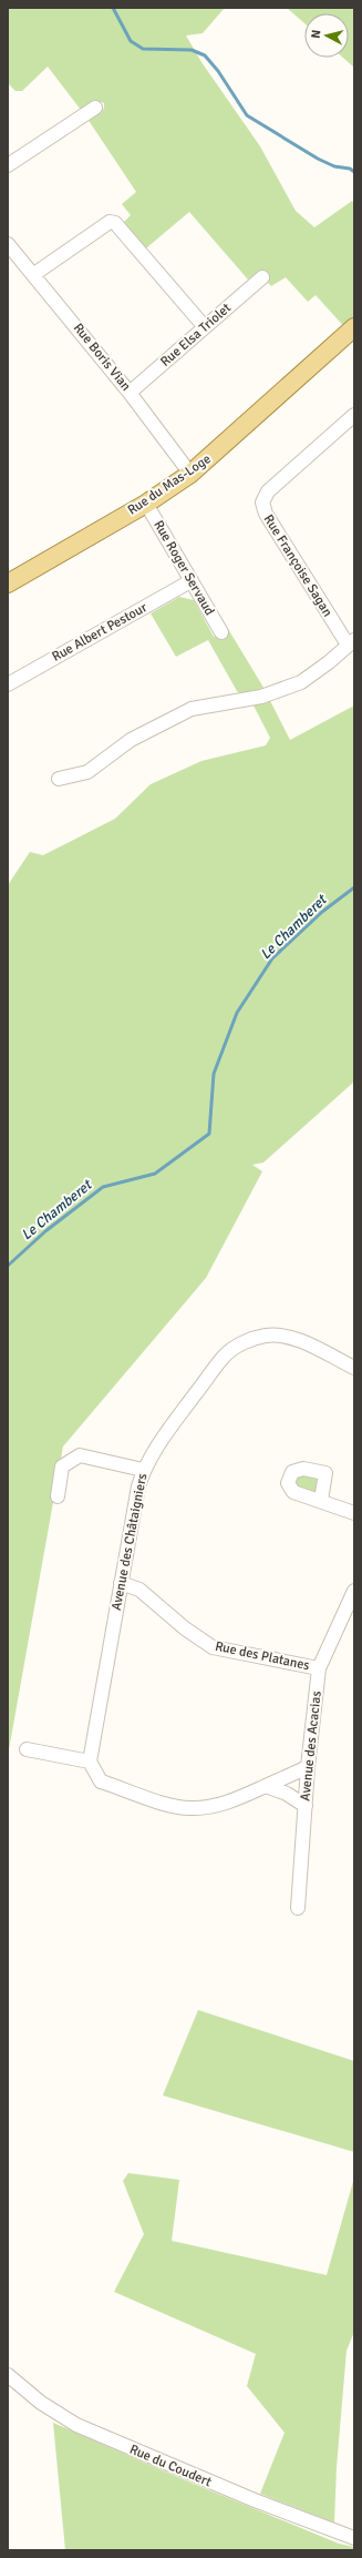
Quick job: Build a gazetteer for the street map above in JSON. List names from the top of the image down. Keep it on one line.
{"streets":{"main road":["Rue du Mas-Loge"],"street":["Rue Elsa Triolet","Rue Boris Vian","Rue Françoise Sagan","Rue Roger Servaud","Rue Albert Pestour","Avenue des Châtaigniers","Rue des Platanes","Avenue des Acacias","Rue du Coudert"]},"crossings":[["Rue Elsa Triolet","Rue Boris Vian"],["Rue Boris Vian","Rue du Mas-Loge"],["Rue du Mas-Loge","Rue Roger Servaud"],["Rue Roger Servaud","Rue Albert Pestour"],["Avenue des Châtaigniers","Rue des Platanes"],["Rue des Platanes","Avenue des Acacias"]],"water":["Le Chamberet"],"north":"left"}
